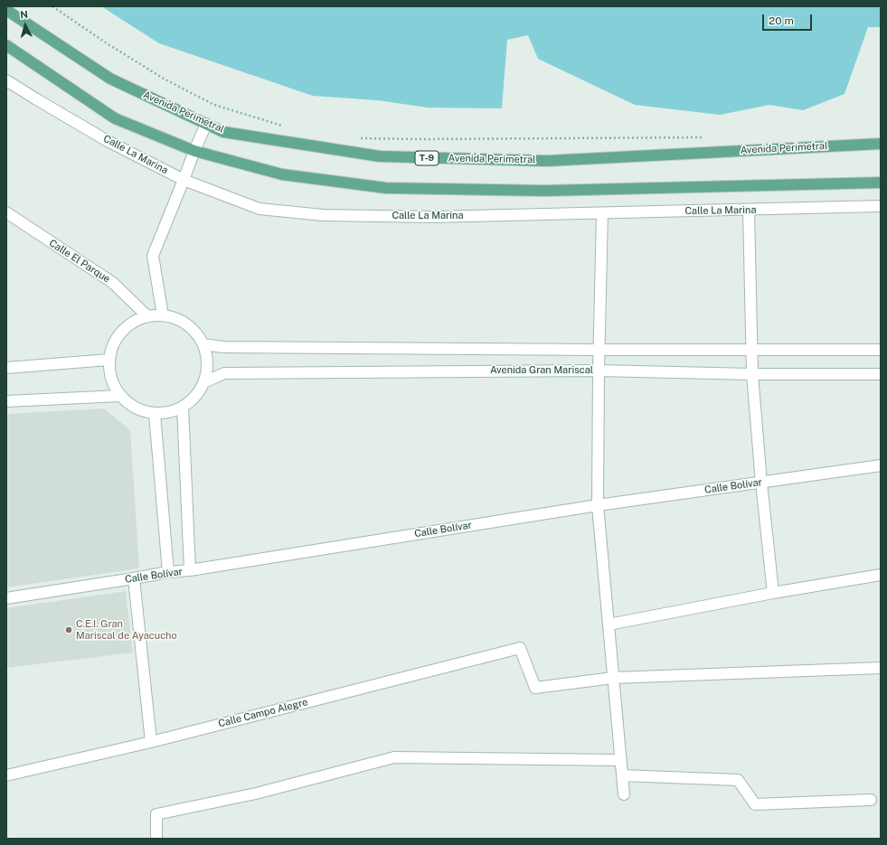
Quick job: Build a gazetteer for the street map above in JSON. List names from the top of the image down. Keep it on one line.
{"streets":{"main road":["Avenida Perimetral","T-9"],"street":["Calle La Marina","Calle El Parque","Avenida Gran Mariscal","Calle Bolívar","Calle Campo Alegre"]},"crossings":[["Calle El Parque","Avenida Gran Mariscal"]],"places":["C.E.I. Gran Mariscal de Ayacucho"],"scale_bar":"20 m","north":"top"}
